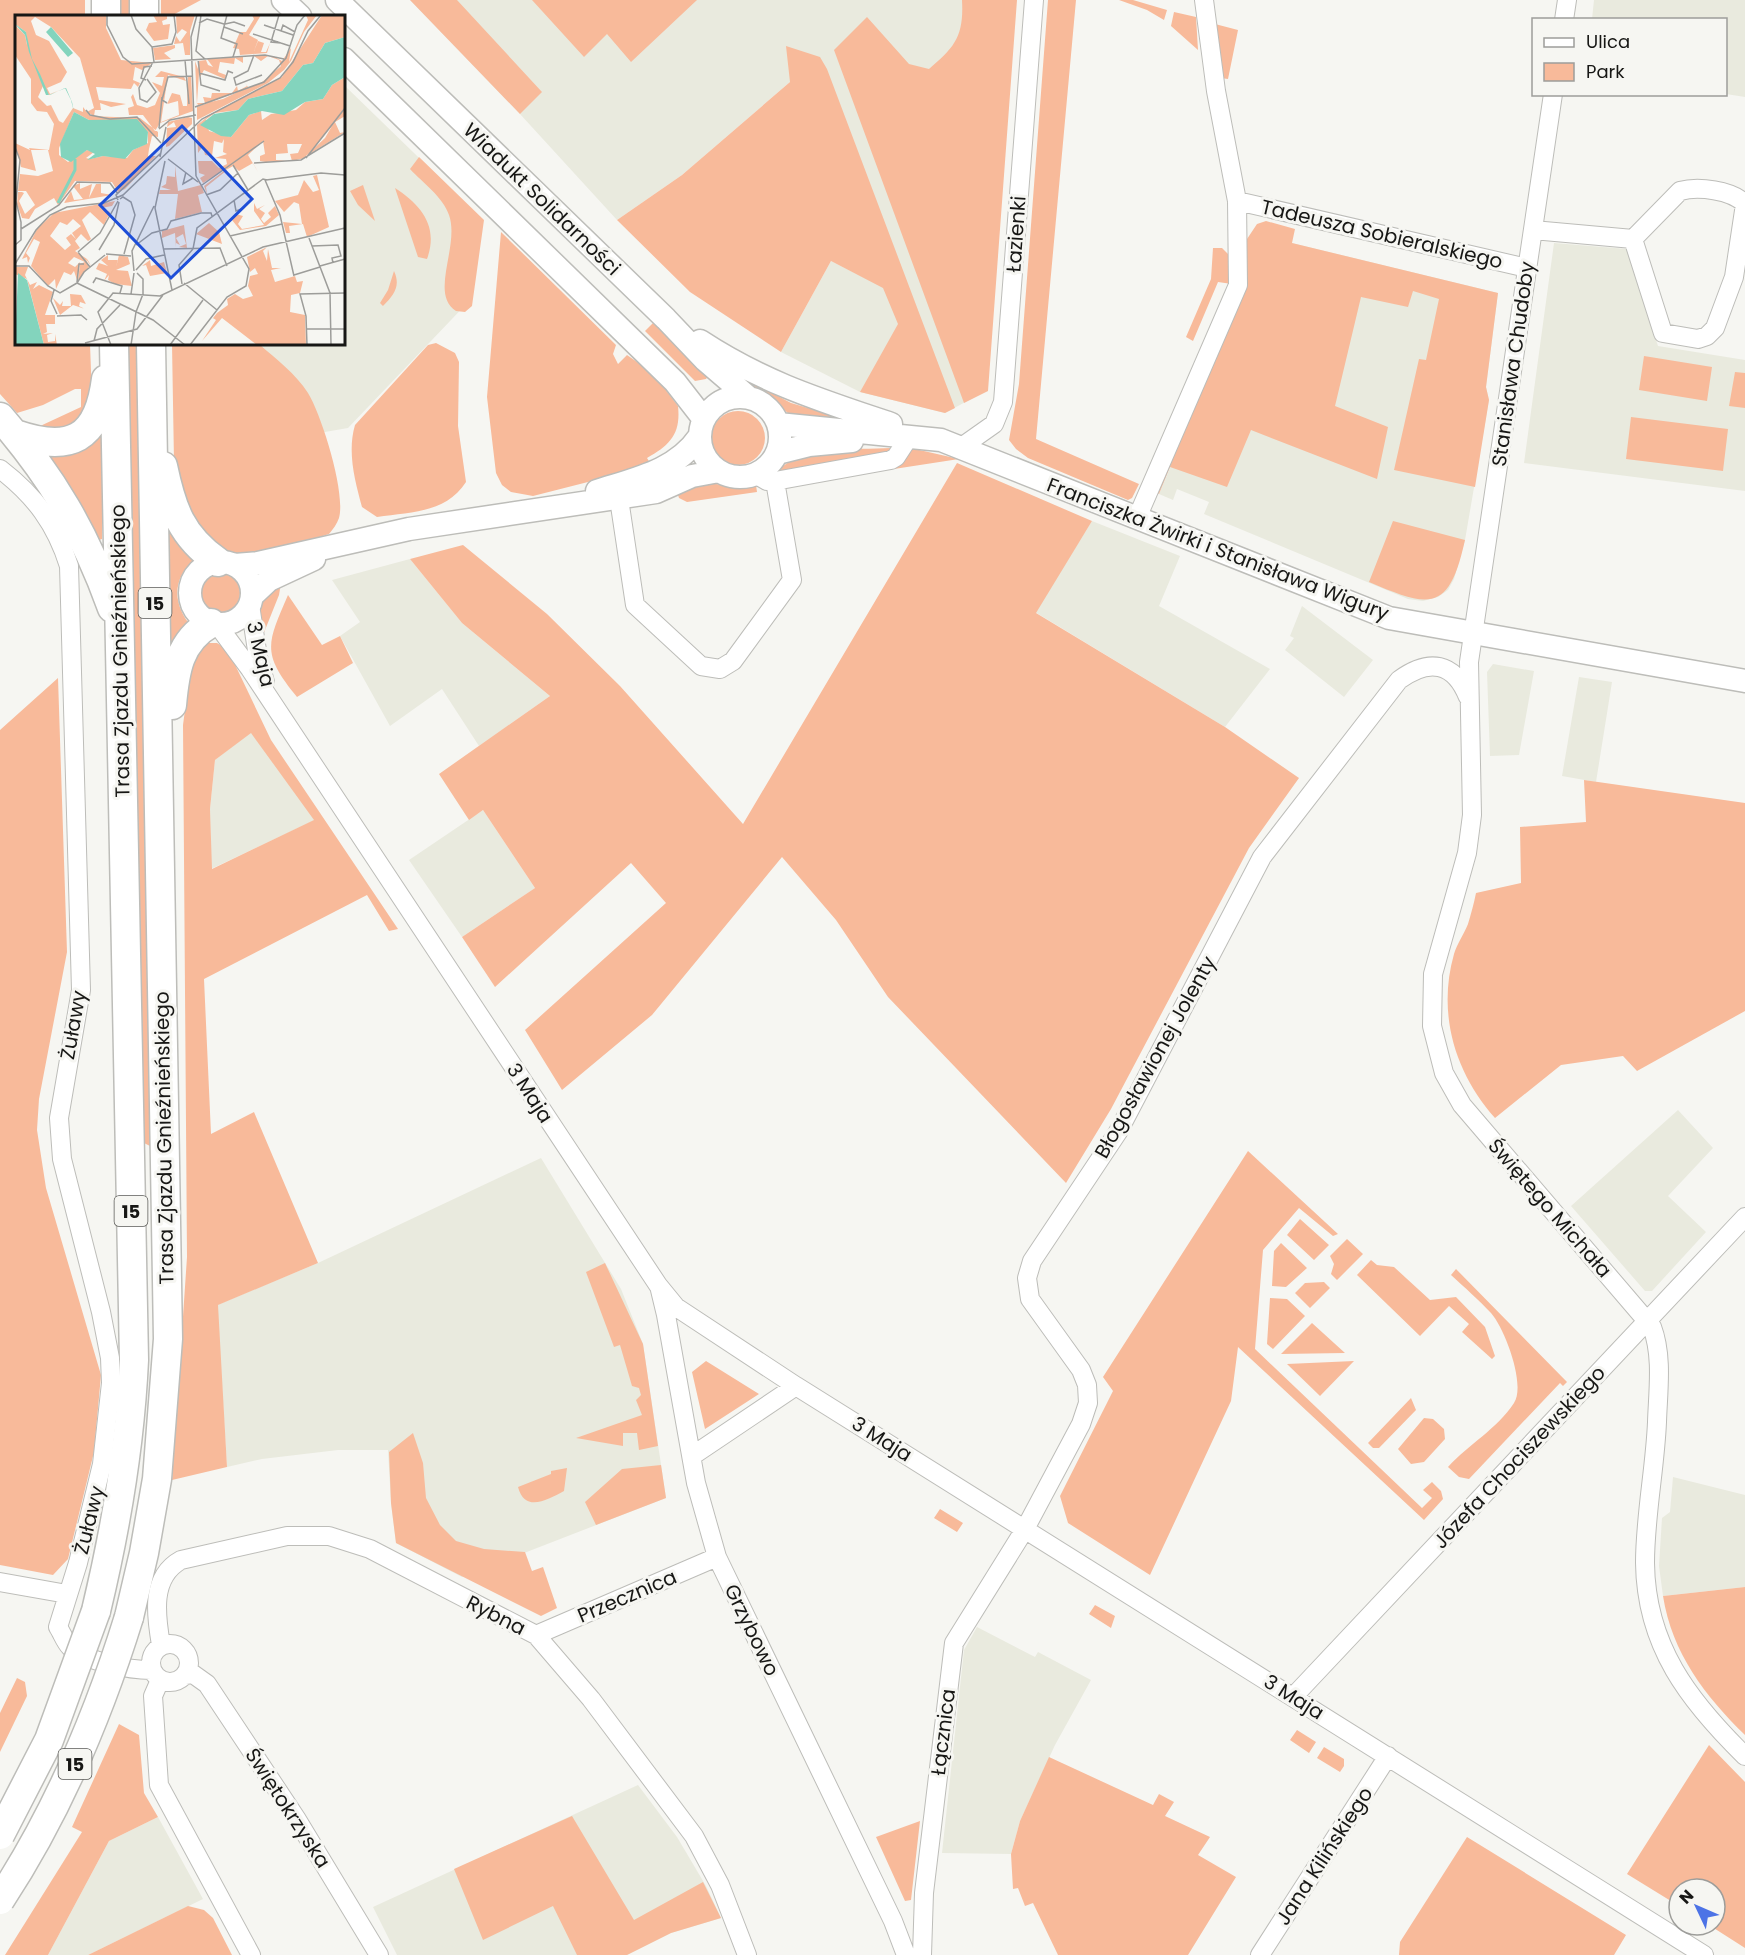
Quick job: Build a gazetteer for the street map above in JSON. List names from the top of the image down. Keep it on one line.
{"streets":{"main road":["15","Trasa Zjazdu Gnieźnieńskiego"],"street":["Wiadukt Solidarności","Łazienki","Tadeusza Sobieralskiego","Stanisława Chudoby","Franciszka Żwirki i Stanisława Wigury","3 Maja","Żuławy","Błogosławionej Jolenty","Świętego Michała","Józefa Chociszewskiego","Przecznica","Rybna","Grzybowo","Łącznica","Świętokrzyska","Jana Kilińskiego"]},"crossings":[["Wiadukt Solidarności","Franciszka Żwirki i Stanisława Wigury"],["Łazienki","Franciszka Żwirki i Stanisława Wigury"],["Tadeusza Sobieralskiego","Stanisława Chudoby"],["Tadeusza Sobieralskiego","Franciszka Żwirki i Stanisława Wigury"],["Stanisława Chudoby","Franciszka Żwirki i Stanisława Wigury"],["Stanisława Chudoby","Świętego Michała"],["Franciszka Żwirki i Stanisława Wigury","Świętego Michała"],["3 Maja","Błogosławionej Jolenty"],["3 Maja","Józefa Chociszewskiego"],["3 Maja","Grzybowo"],["3 Maja","Łącznica"],["3 Maja","Jana Kilińskiego"],["Błogosławionej Jolenty","Świętego Michała"],["Błogosławionej Jolenty","Łącznica"],["Świętego Michała","Józefa Chociszewskiego"],["Przecznica","Rybna"],["Przecznica","Grzybowo"],["Rybna","Świętokrzyska"]],"legend":["Ulica","Park"],"north":"top left"}
